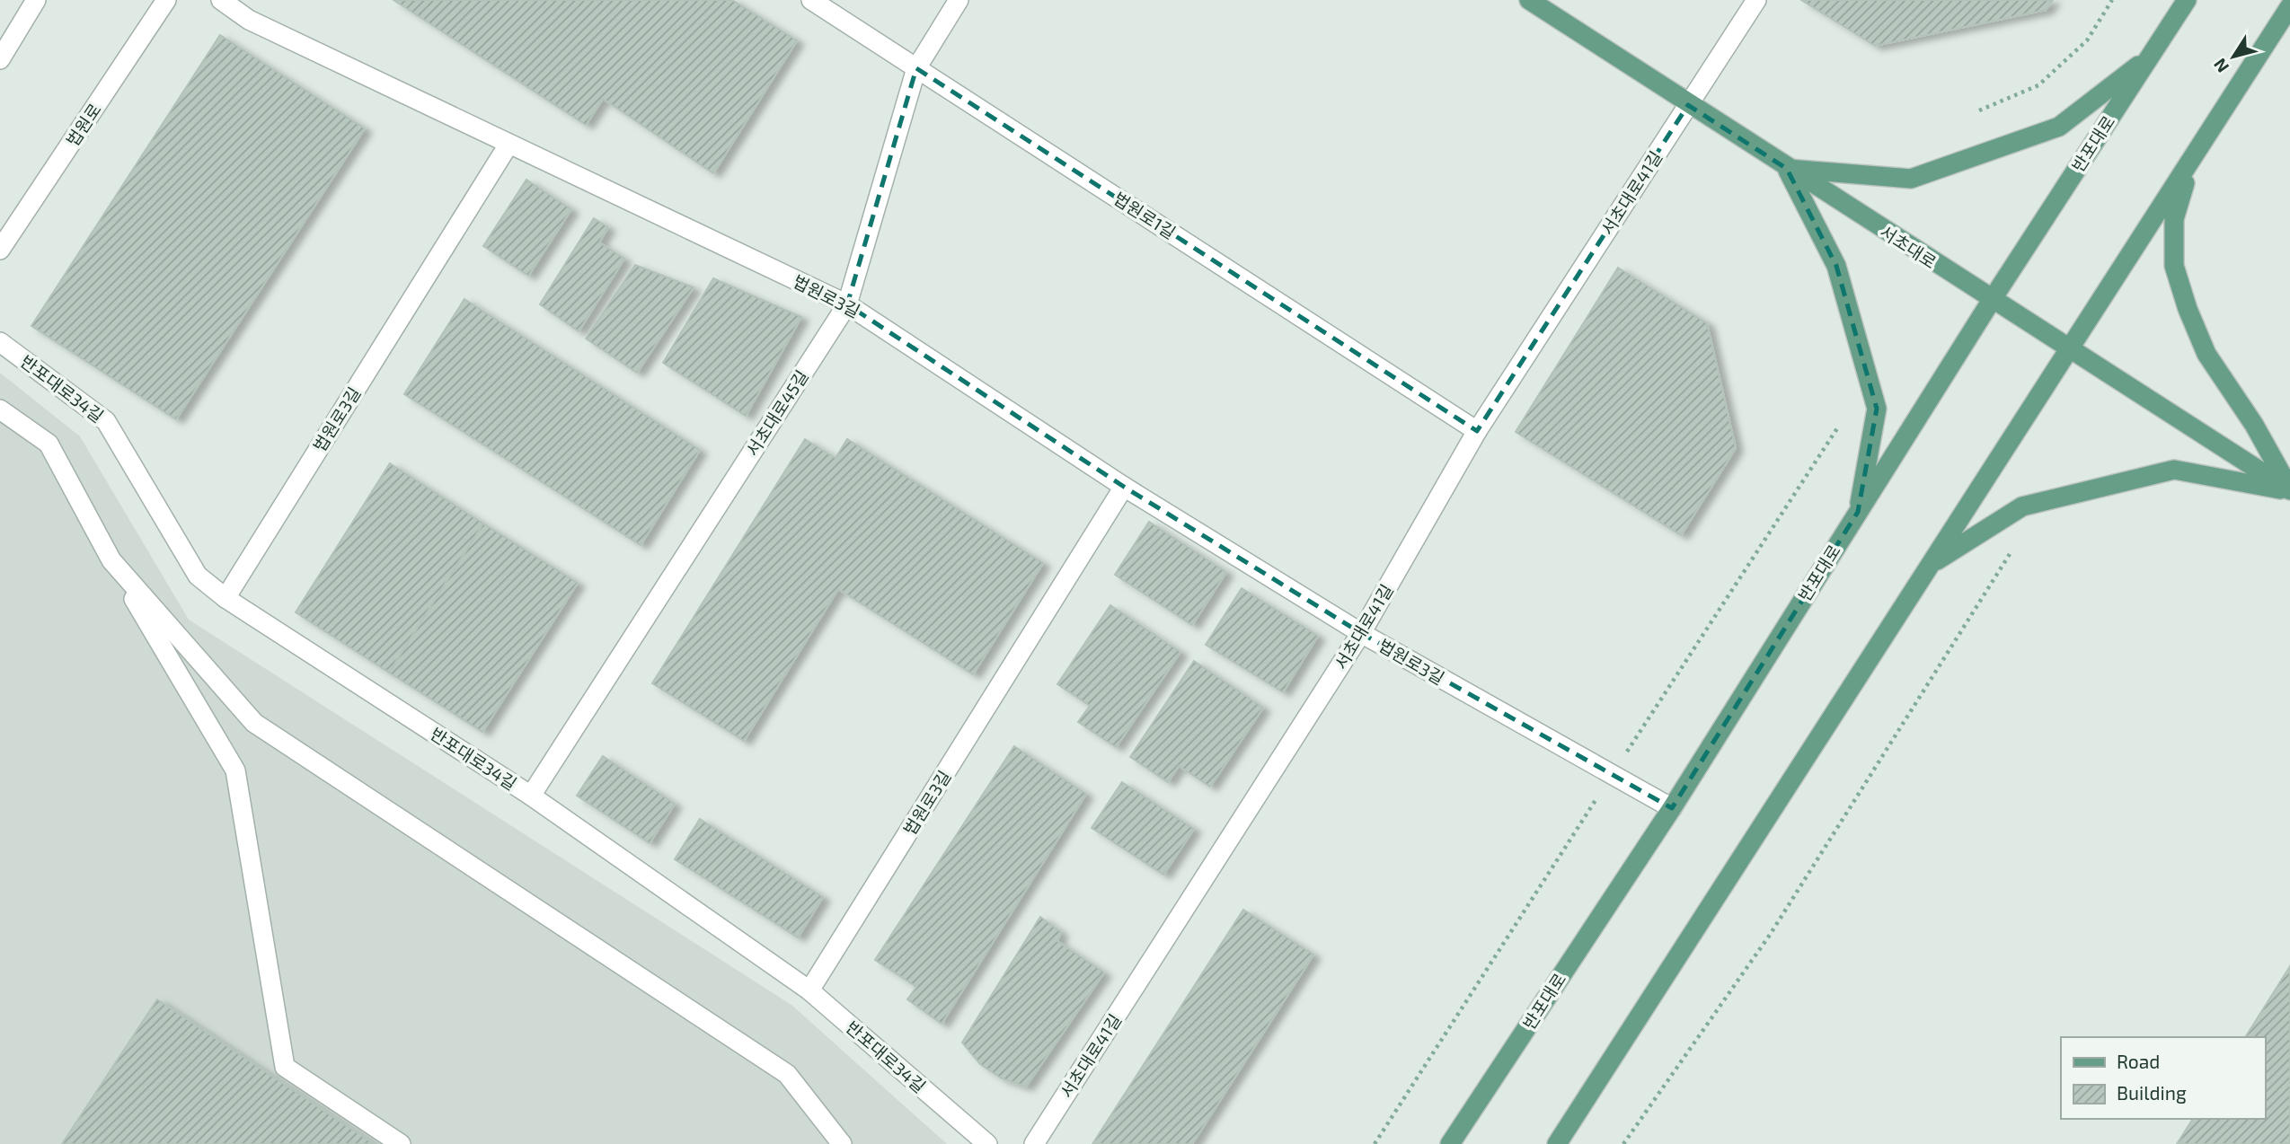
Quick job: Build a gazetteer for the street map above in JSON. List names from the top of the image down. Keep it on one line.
{"streets":{"main road":["반포대로","서초대로"],"street":["법원로","서초대로41길","법원로1길","법원로3길","반포대로34길","서초대로45길"]},"crossings":[["반포대로","서초대로"],["반포대로","법원로3길"],["서초대로41길","법원로1길"],["서초대로41길","서초대로"],["서초대로41길","법원로3길"],["법원로1길","서초대로45길"],["법원로3길","반포대로34길"],["법원로3길","서초대로45길"],["반포대로34길","서초대로45길"]],"legend":["Road","Building"],"north":"bottom left"}
